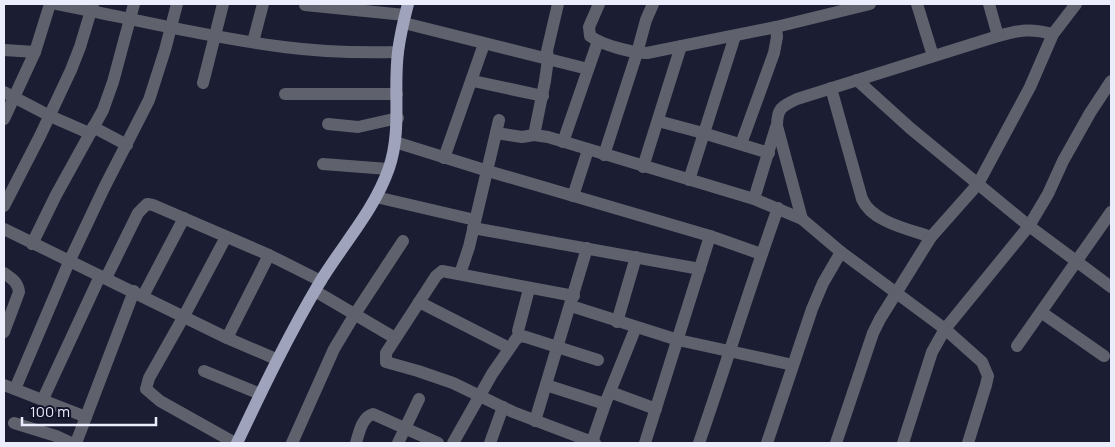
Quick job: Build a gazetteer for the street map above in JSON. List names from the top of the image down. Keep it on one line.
{"scale_bar":"100 m"}
